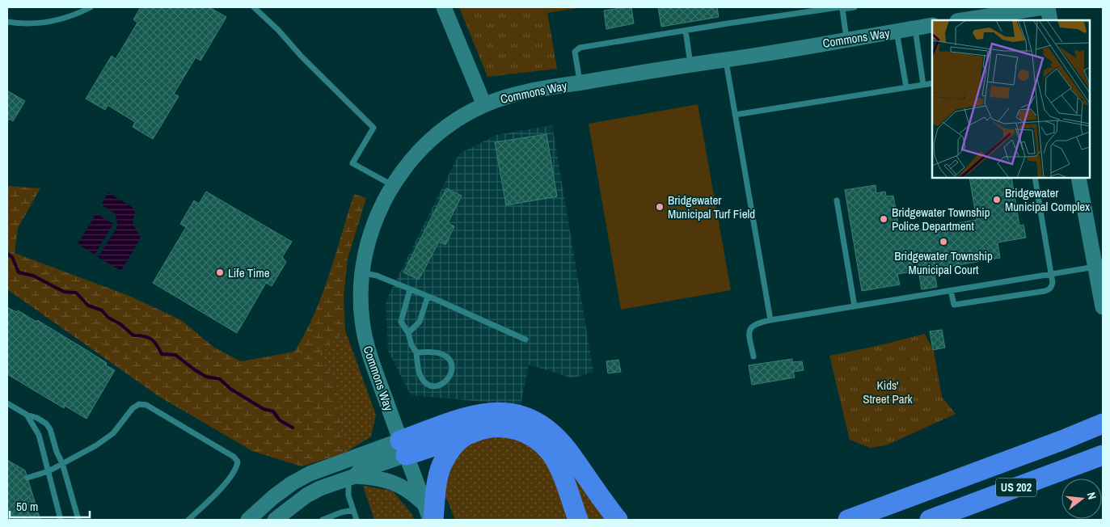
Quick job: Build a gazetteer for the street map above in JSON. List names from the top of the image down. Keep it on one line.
{"streets":{"highway":["US 202"],"street":["Commons Way"]},"parks":["Kids' Street Park"],"places":["Bridgewater Municipal Complex","Bridgewater Municipal Turf Field","Bridgewater Township Police Department","Bridgewater Township Municipal Court","Life Time"],"scale_bar":"50 m","north":"right"}
